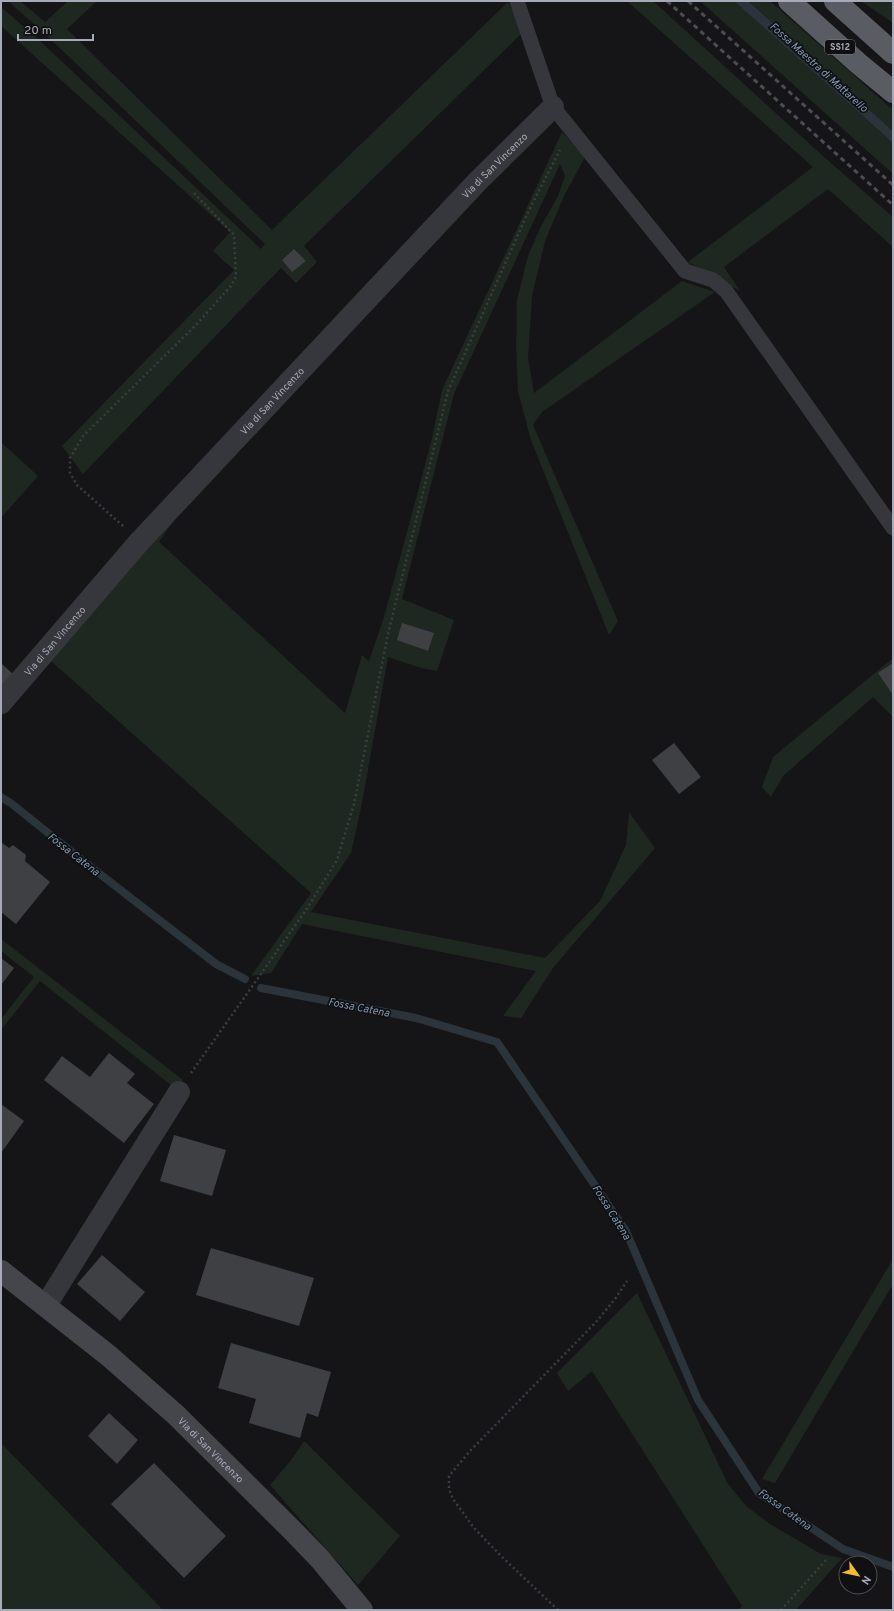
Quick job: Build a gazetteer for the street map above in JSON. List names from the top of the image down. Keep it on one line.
{"streets":{"highway":["SS12"],"main road":["Via di San Vincenzo"]},"water":["Fossa Maestra di Mattarello","Fossa Catena"],"scale_bar":"20 m","north":"bottom right"}
